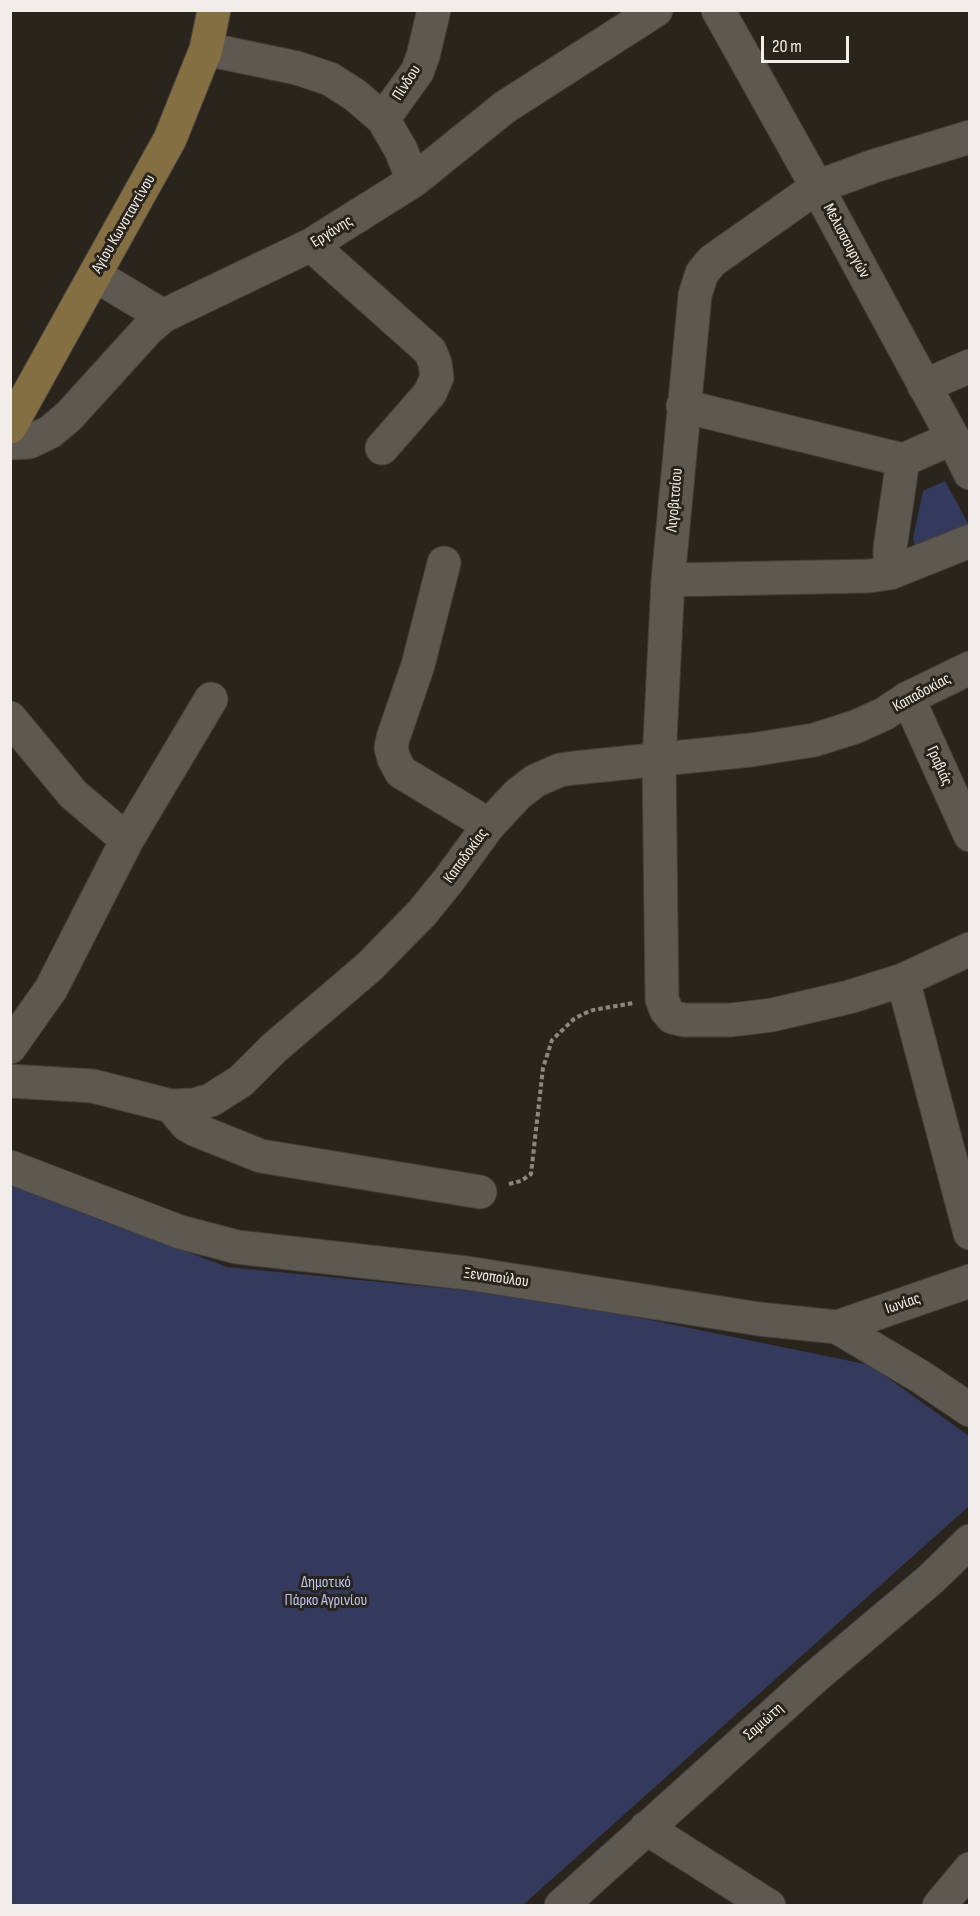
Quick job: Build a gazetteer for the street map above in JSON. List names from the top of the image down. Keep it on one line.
{"streets":{"main road":["Αγίου Κωνσταντίνου"],"street":["Πίνδου","Εργάνης","Μελισσουργών","Λιγοβιτσίου","Καπαδοκίας","Γραβιάς","Ξενοπούλου","Ιωνίας","Σαμιώτη"]},"crossings":[["Μελισσουργών","Λιγοβιτσίου"],["Λιγοβιτσίου","Καπαδοκίας"],["Καπαδοκίας","Γραβιάς"],["Ξενοπούλου","Ιωνίας"]],"parks":["Δημοτικό Πάρκο Αγρινίου"],"scale_bar":"20 m"}
